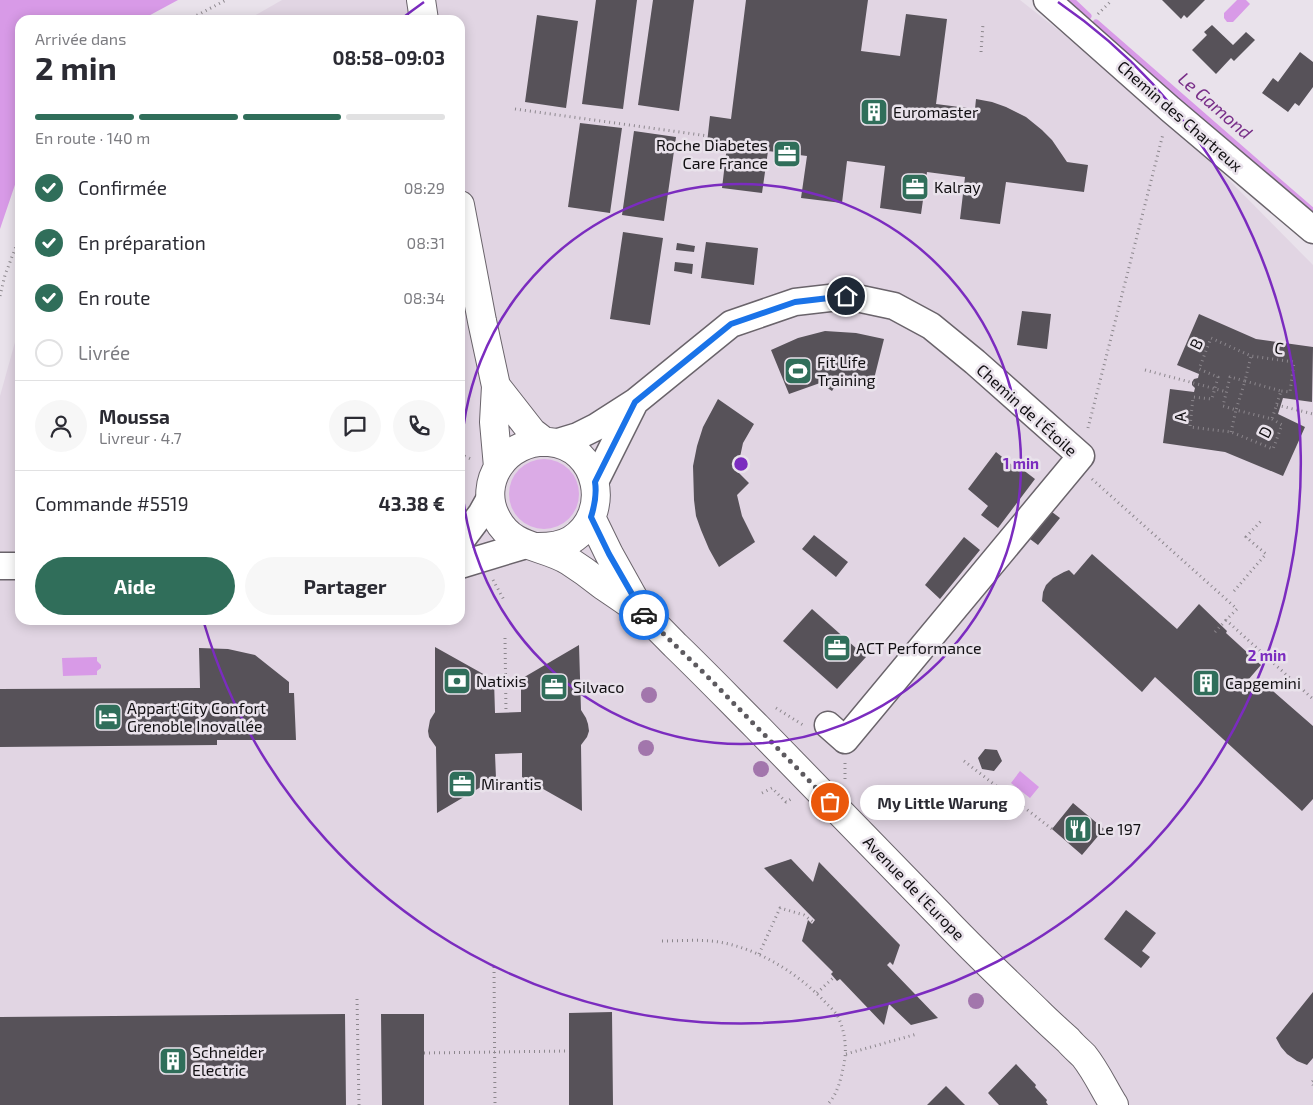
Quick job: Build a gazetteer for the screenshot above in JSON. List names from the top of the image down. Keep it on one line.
{"streets":{"main road":["Avenue de l'Europe"],"street":["Chemin des Chartreux","Chemin de l'Étoile"],"path":["B","C","A","D"]},"crossings":[["B","C"],["B","A"],["Chemin de l'Étoile","Avenue de l'Europe"],["A","D"]],"water":["Le Gamond"],"places":{"building":["Euromaster","Capgemini","Schneider Electric"],"office":["Roche Diabetes Care France","Kalray","ACT Performance","Silvaco","Mirantis"],"sports":["Fit Life Training"],"bank":["Natixis"],"hotel":["Appart'City Confort Grenoble Inovallée"],"other":["My Little Warung"],"restaurant":["Le 197"]},"page":{"heading":["2 min","Arrivée dans","08:58–09:03"],"panel":["Moussa","Livreur · 4.7","Commande #5519","43.38 €"],"bar":"En route · 140 m","list":[["Confirmée","08:29"],["En préparation","08:31"],["En route","08:34"],"Livrée"],"buttons":["Aide","Partager"],"bubble":"My Little Warung"},"rings":["1 min","2 min"]}
